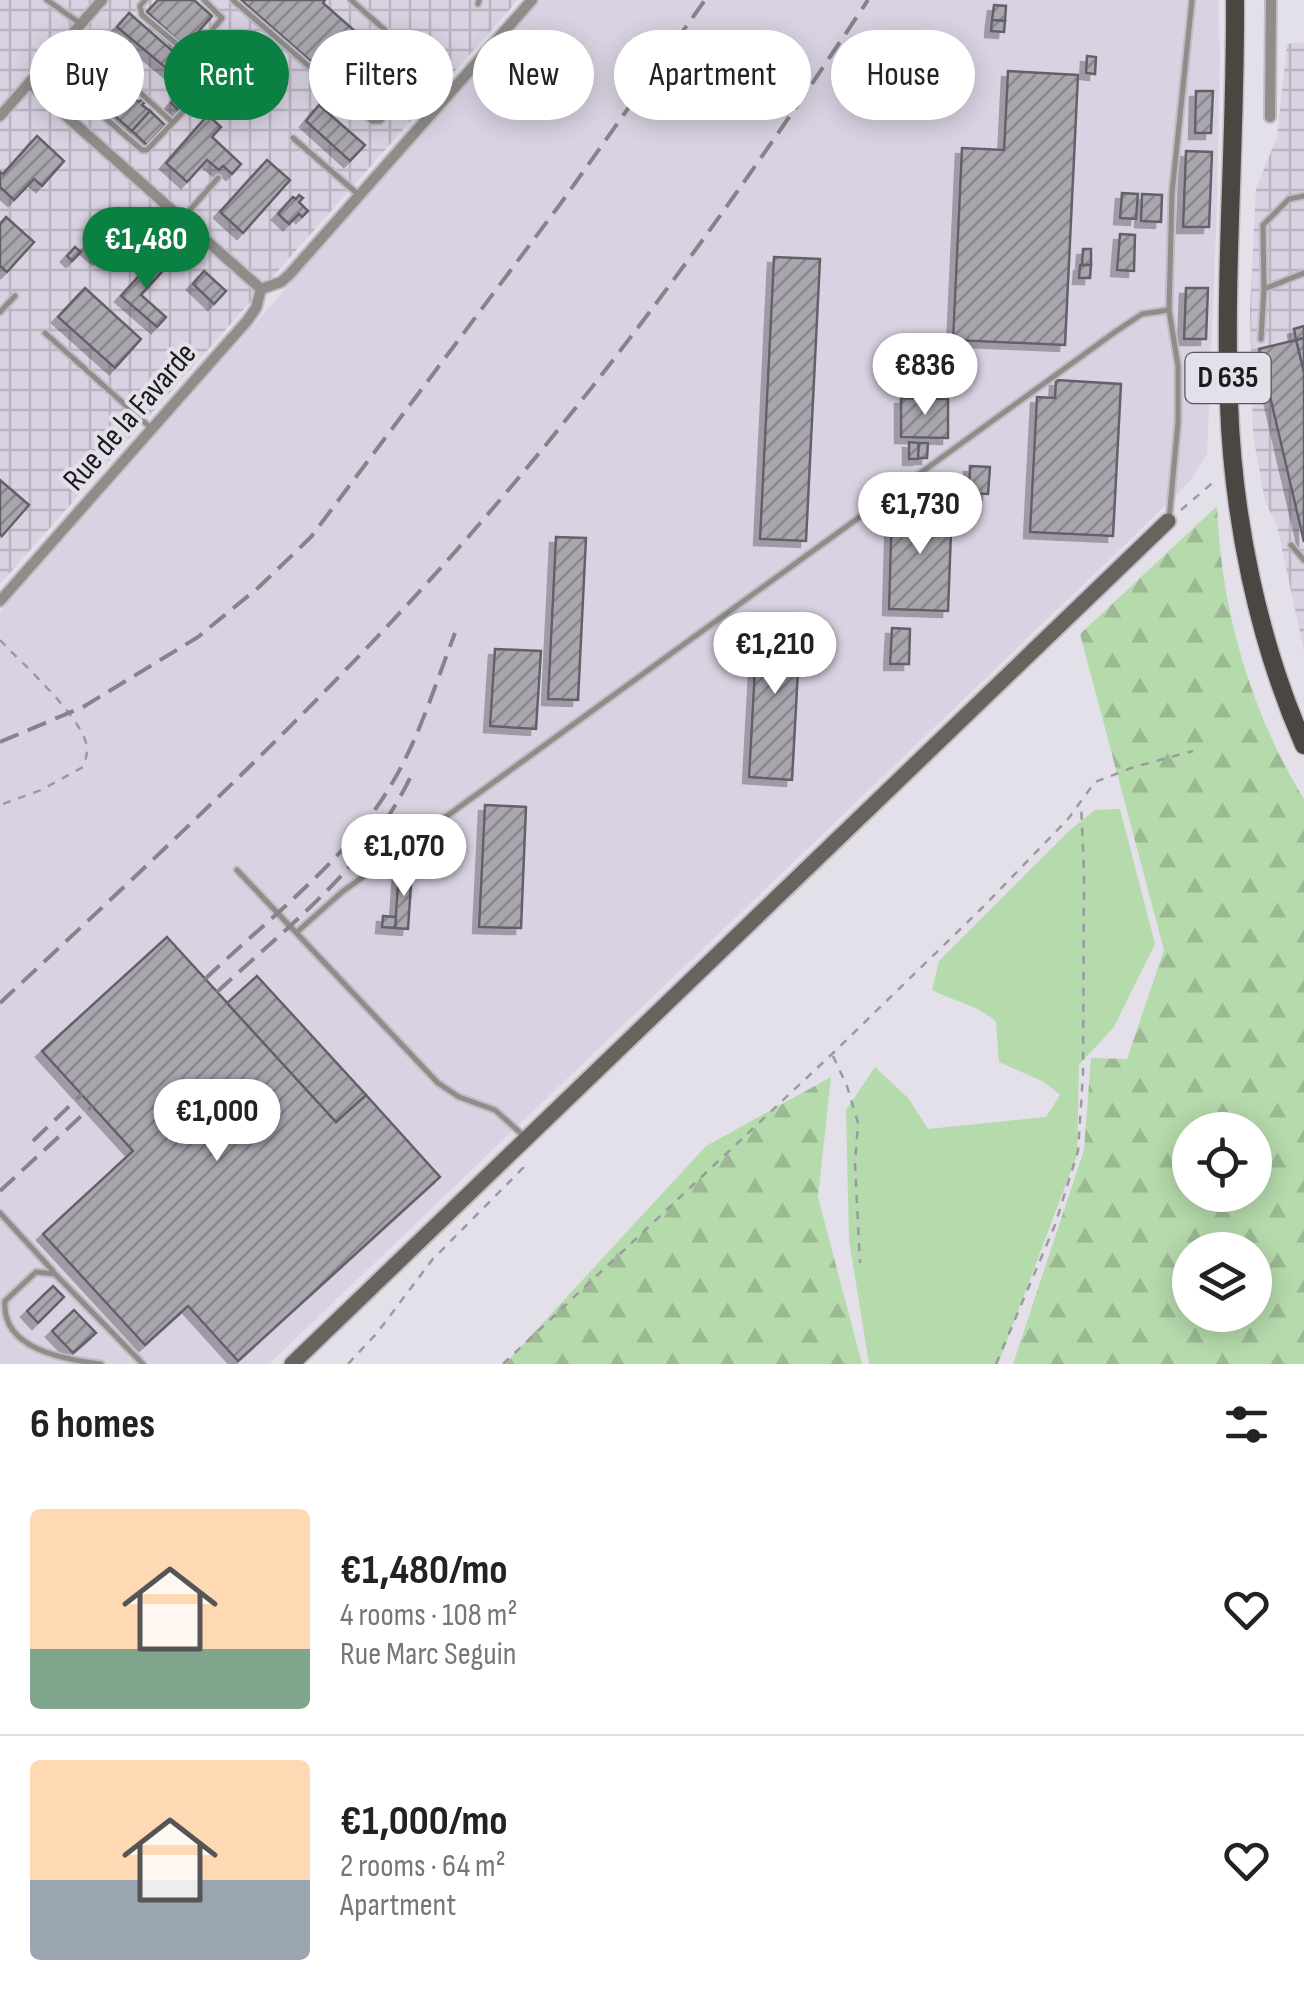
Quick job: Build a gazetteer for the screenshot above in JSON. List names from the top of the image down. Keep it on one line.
{"streets":{"main road":["D 635"],"street":["Rue de la Favarde"]},"page":{"chip":["Buy","Rent","Filters","New","Apartment","House"],"price":["€1,480","€836","€1,730","€1,210","€1,070","€1,000"],"heading":"6 homes","list":[{"name":"€1,480/mo","note":"4 rooms · 108 m² · Rue Marc Seguin"},{"name":"€1,000/mo","note":"2 rooms · 64 m² · Apartment"}]}}
